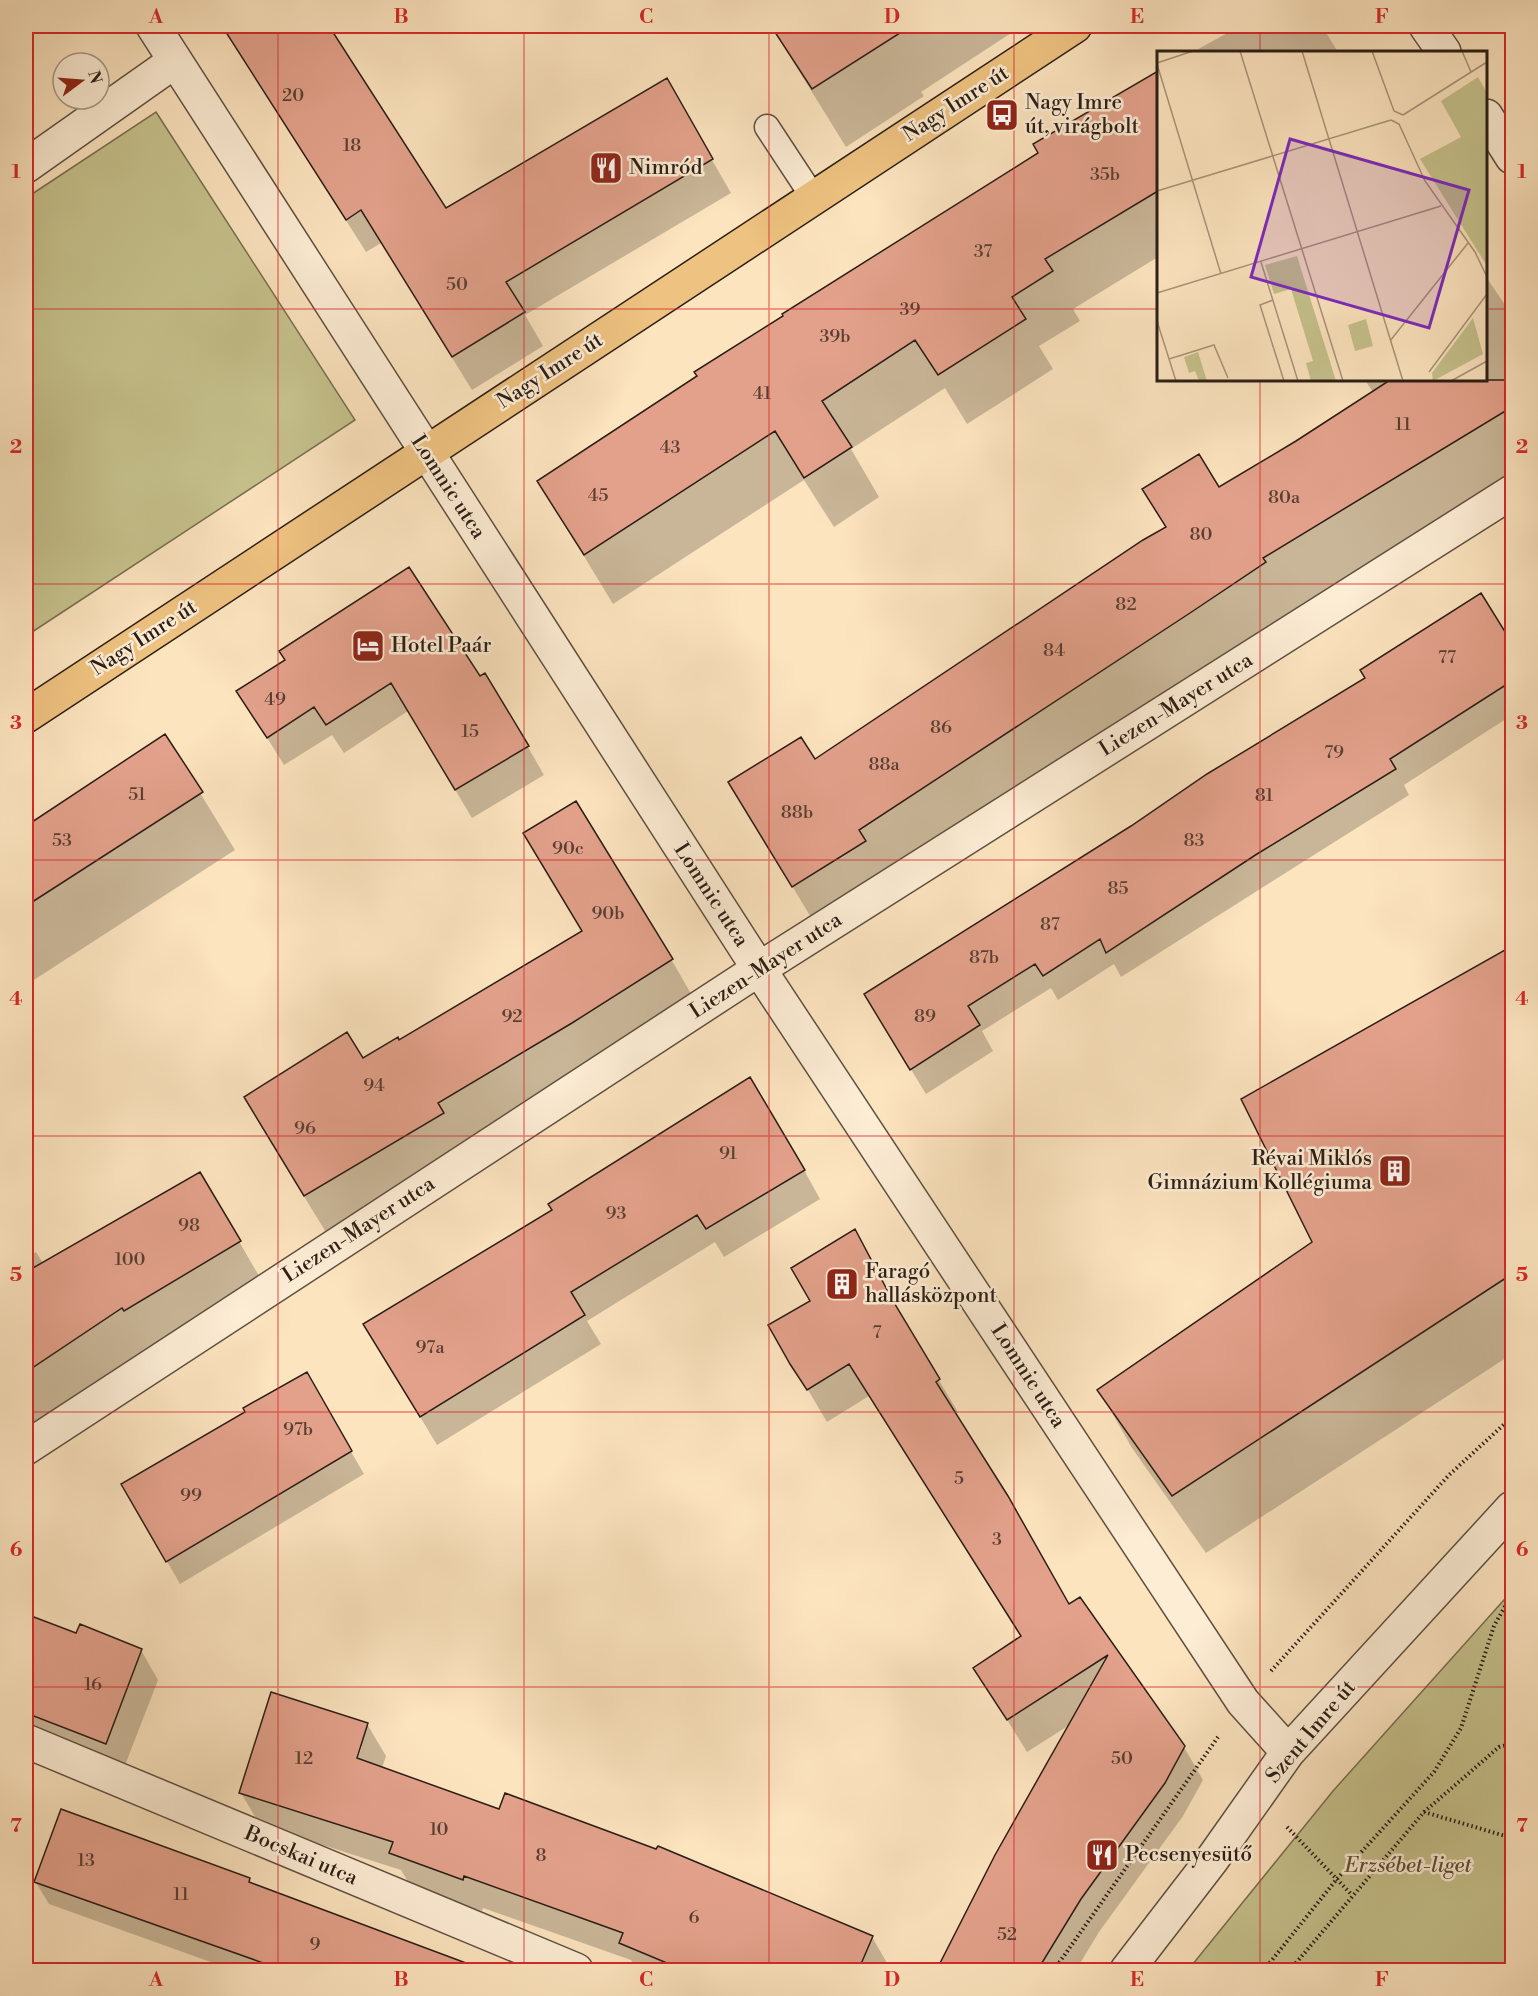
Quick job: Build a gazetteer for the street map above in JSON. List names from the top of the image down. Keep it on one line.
{"streets":{"main road":["Nagy Imre út"],"street":["Lomnic utca","Liezen-Mayer utca","Szent Imre út","Bocskai utca"]},"crossings":[["Nagy Imre út","Lomnic utca"],["Lomnic utca","Liezen-Mayer utca"],["Lomnic utca","Szent Imre út"]],"parks":["Erzsébet-liget"],"places":{"bus stop":["Nagy Imre út, virágbolt"],"restaurant":["Nimród","Pecsenyesütő"],"hotel":["Hotel Paár"],"building":["Révai Miklós Gimnázium Kollégiuma","Faragó hallásközpont"]},"house_numbers":["20","18","35b","37","50","39","39b","41","11","43","45","80a","80","82","84","77","49","86","15","79","88a","51","81","88b","53","83","90c","85","90b","87","87b","92","89","94","96","91","93","98","100","7","97a","97b","5","99","3","16","12","50","10","8","13","11","6","52","9"],"north":"right","grid":{"columns":["A","B","C","D","E","F"],"rows":["1","2","3","4","5","6","7"]}}
